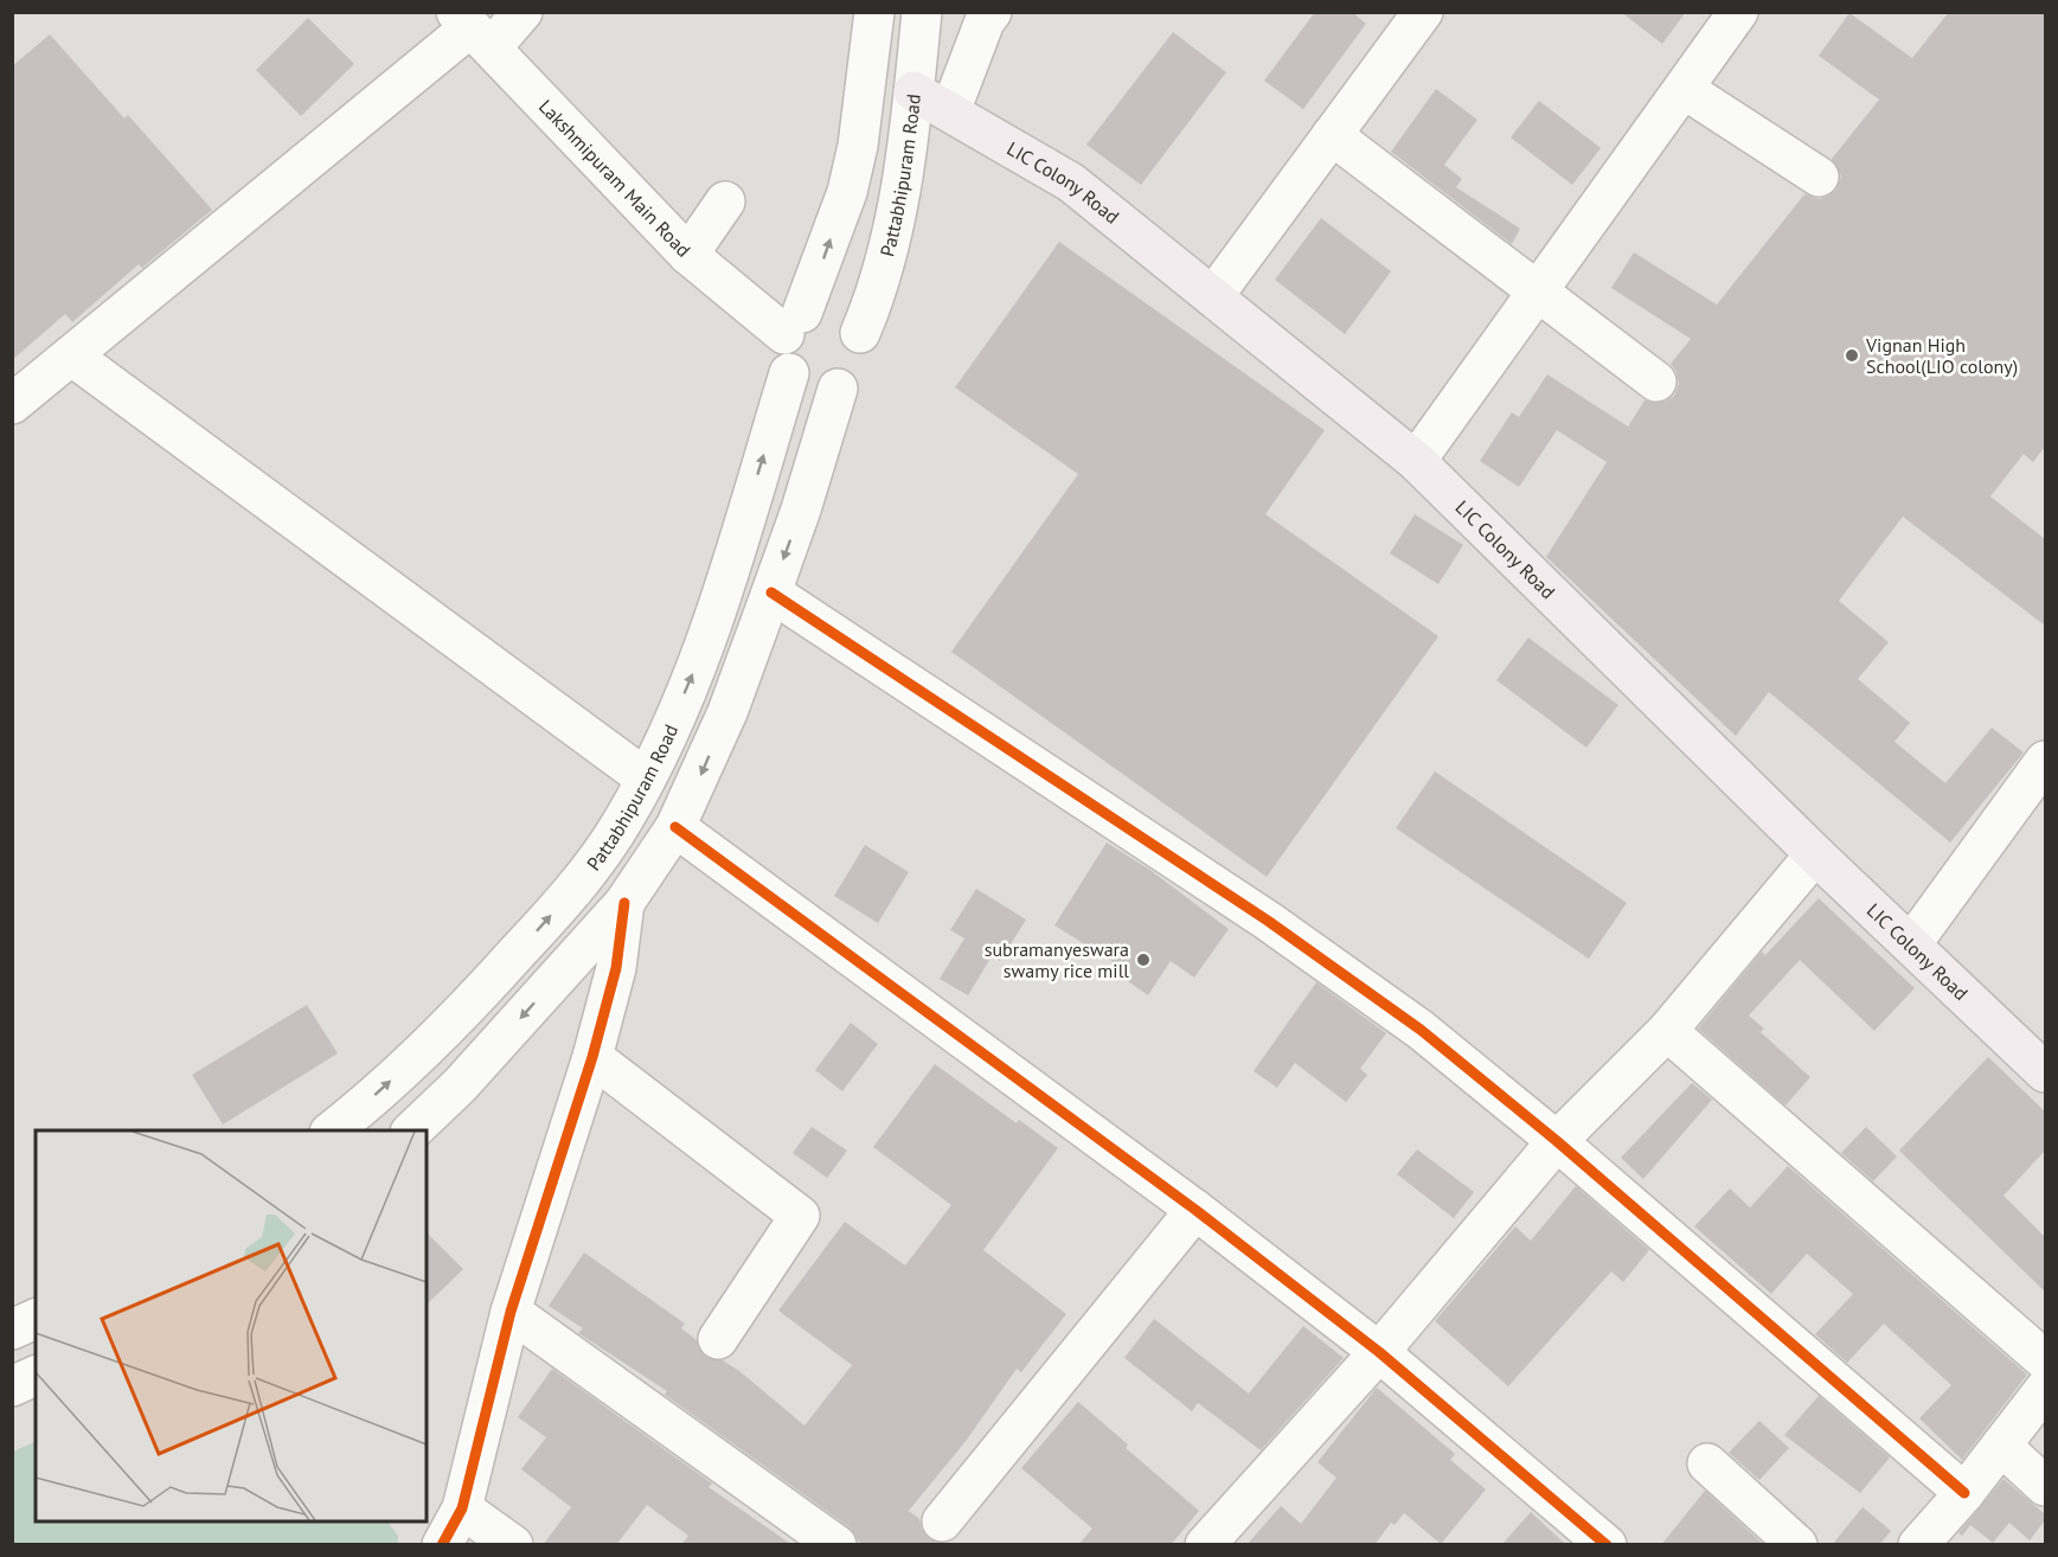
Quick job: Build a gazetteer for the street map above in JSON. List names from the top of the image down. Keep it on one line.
{"streets":{"main road":["LIC Colony Road"],"street":["Pattabhipuram Road","Lakshmipuram Main Road"]},"crossings":[["Pattabhipuram Road","Lakshmipuram Main Road"],["Pattabhipuram Road","LIC Colony Road"]],"places":["Vignan High School(LIO colony)","subramanyeswara swamy rice mill"]}
